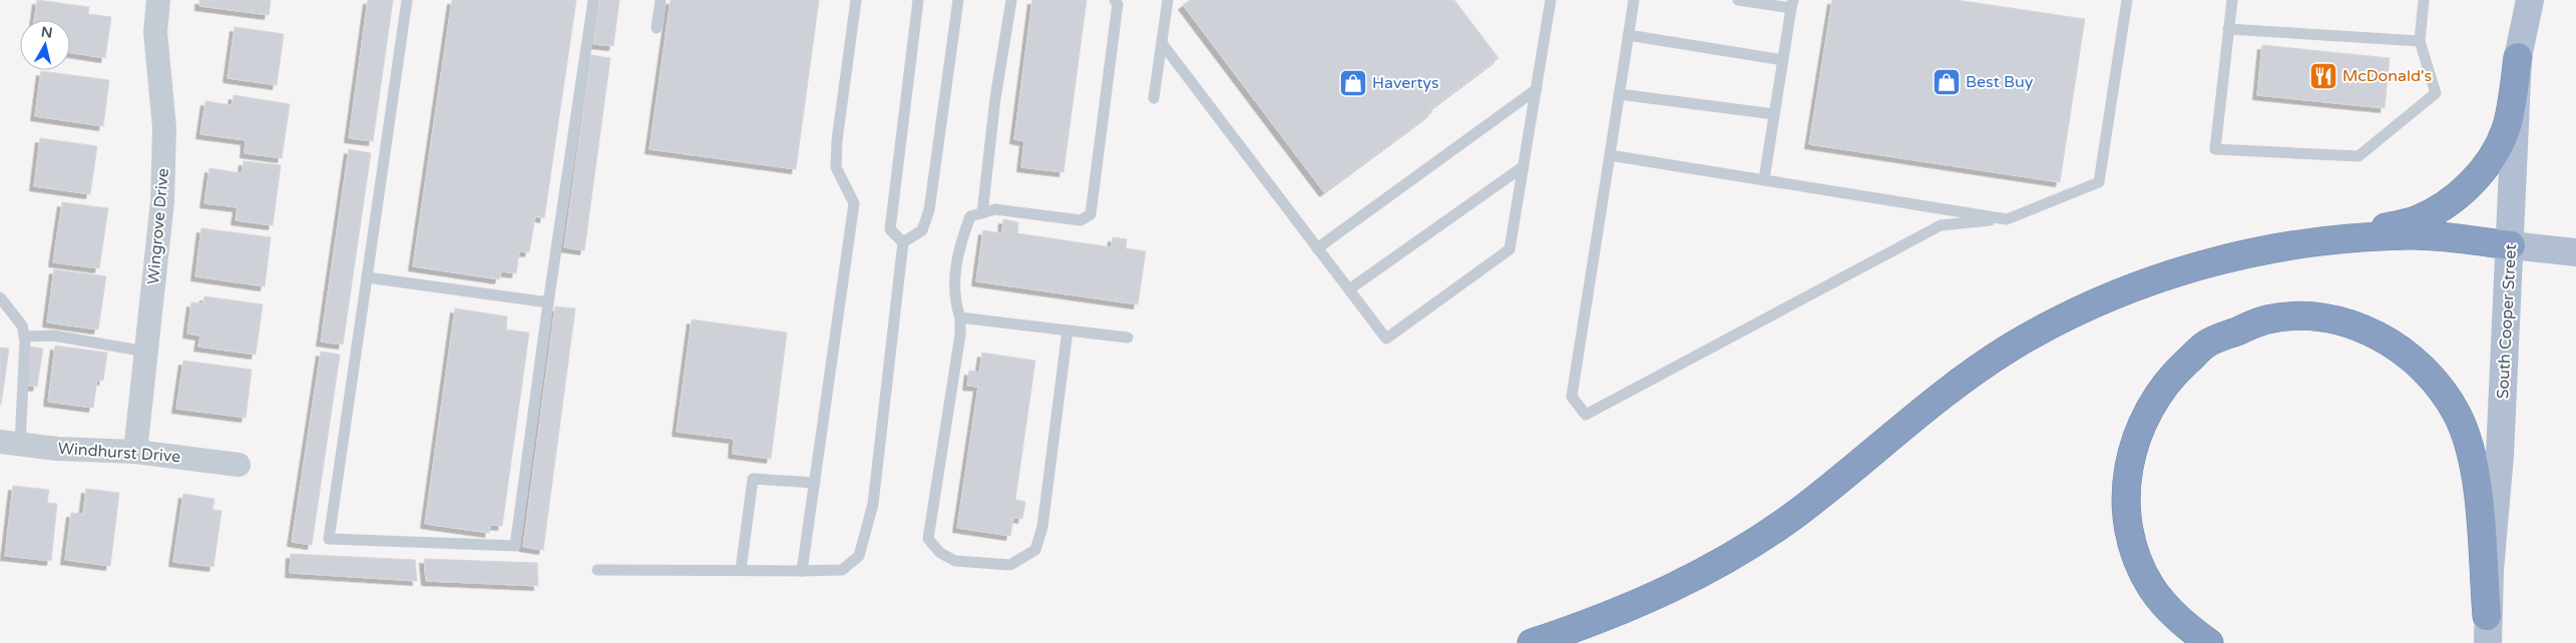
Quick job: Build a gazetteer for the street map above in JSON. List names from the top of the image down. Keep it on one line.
{"streets":{"main road":["South Cooper Street"],"street":["Wingrove Drive","Windhurst Drive"]},"crossings":[["Wingrove Drive","Windhurst Drive"]],"places":{"restaurant":["McDonald's"],"shop":["Best Buy","Havertys"]},"north":"top"}
